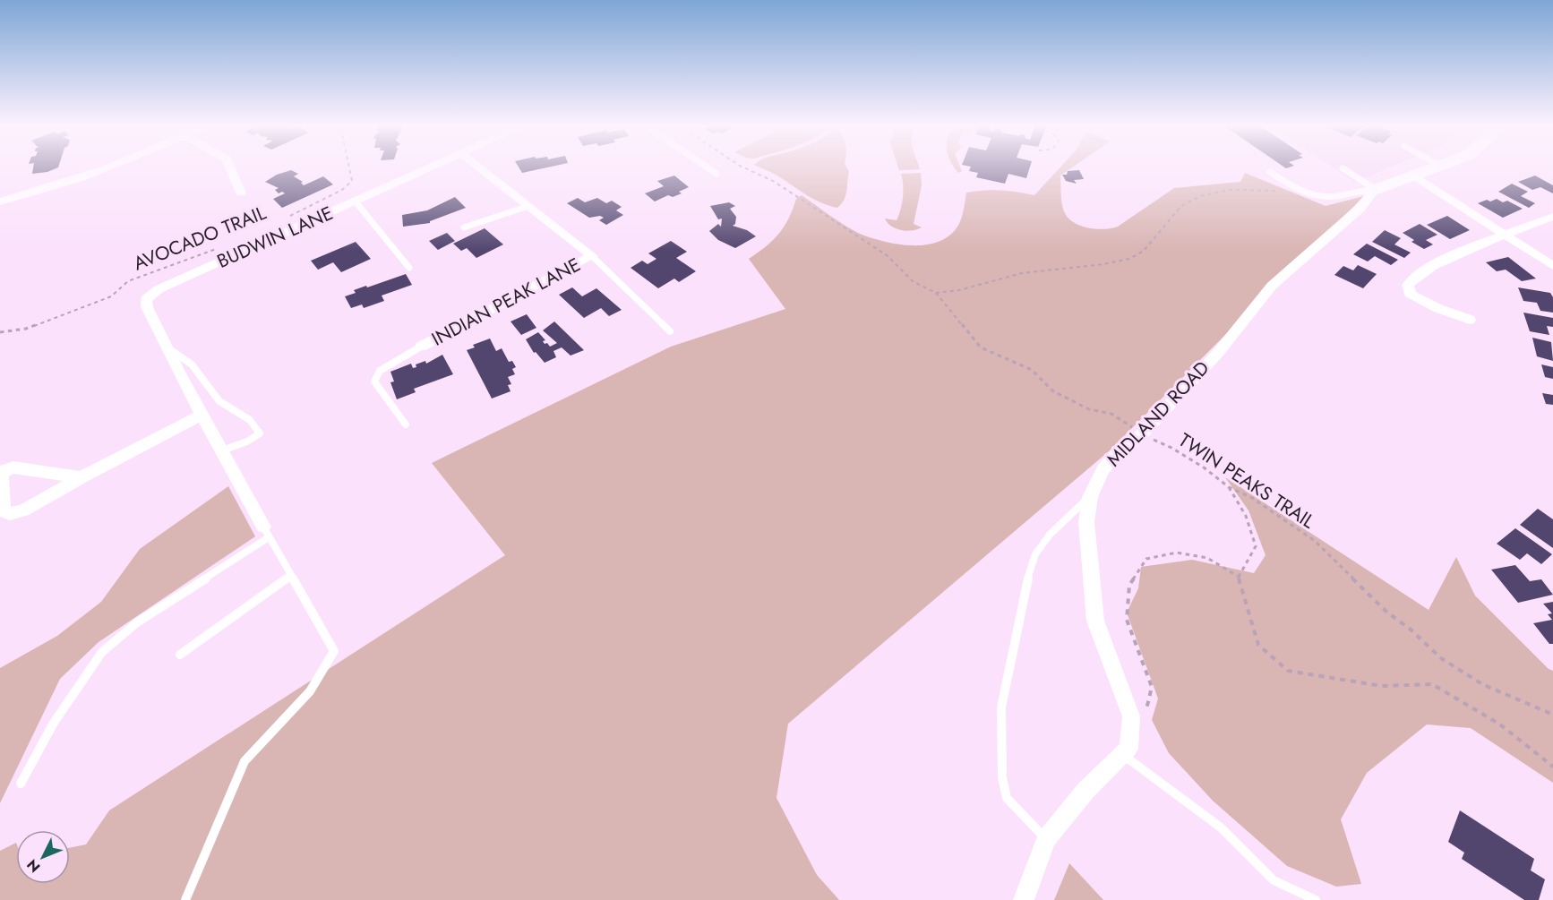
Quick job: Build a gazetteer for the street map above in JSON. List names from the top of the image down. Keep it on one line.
{"streets":{"street":["BUDWIN LANE","INDIAN PEAK LANE","MIDLAND ROAD"],"path":["AVOCADO TRAIL","TWIN PEAKS TRAIL"]},"crossings":[["MIDLAND ROAD","TWIN PEAKS TRAIL"]],"north":"bottom left"}
